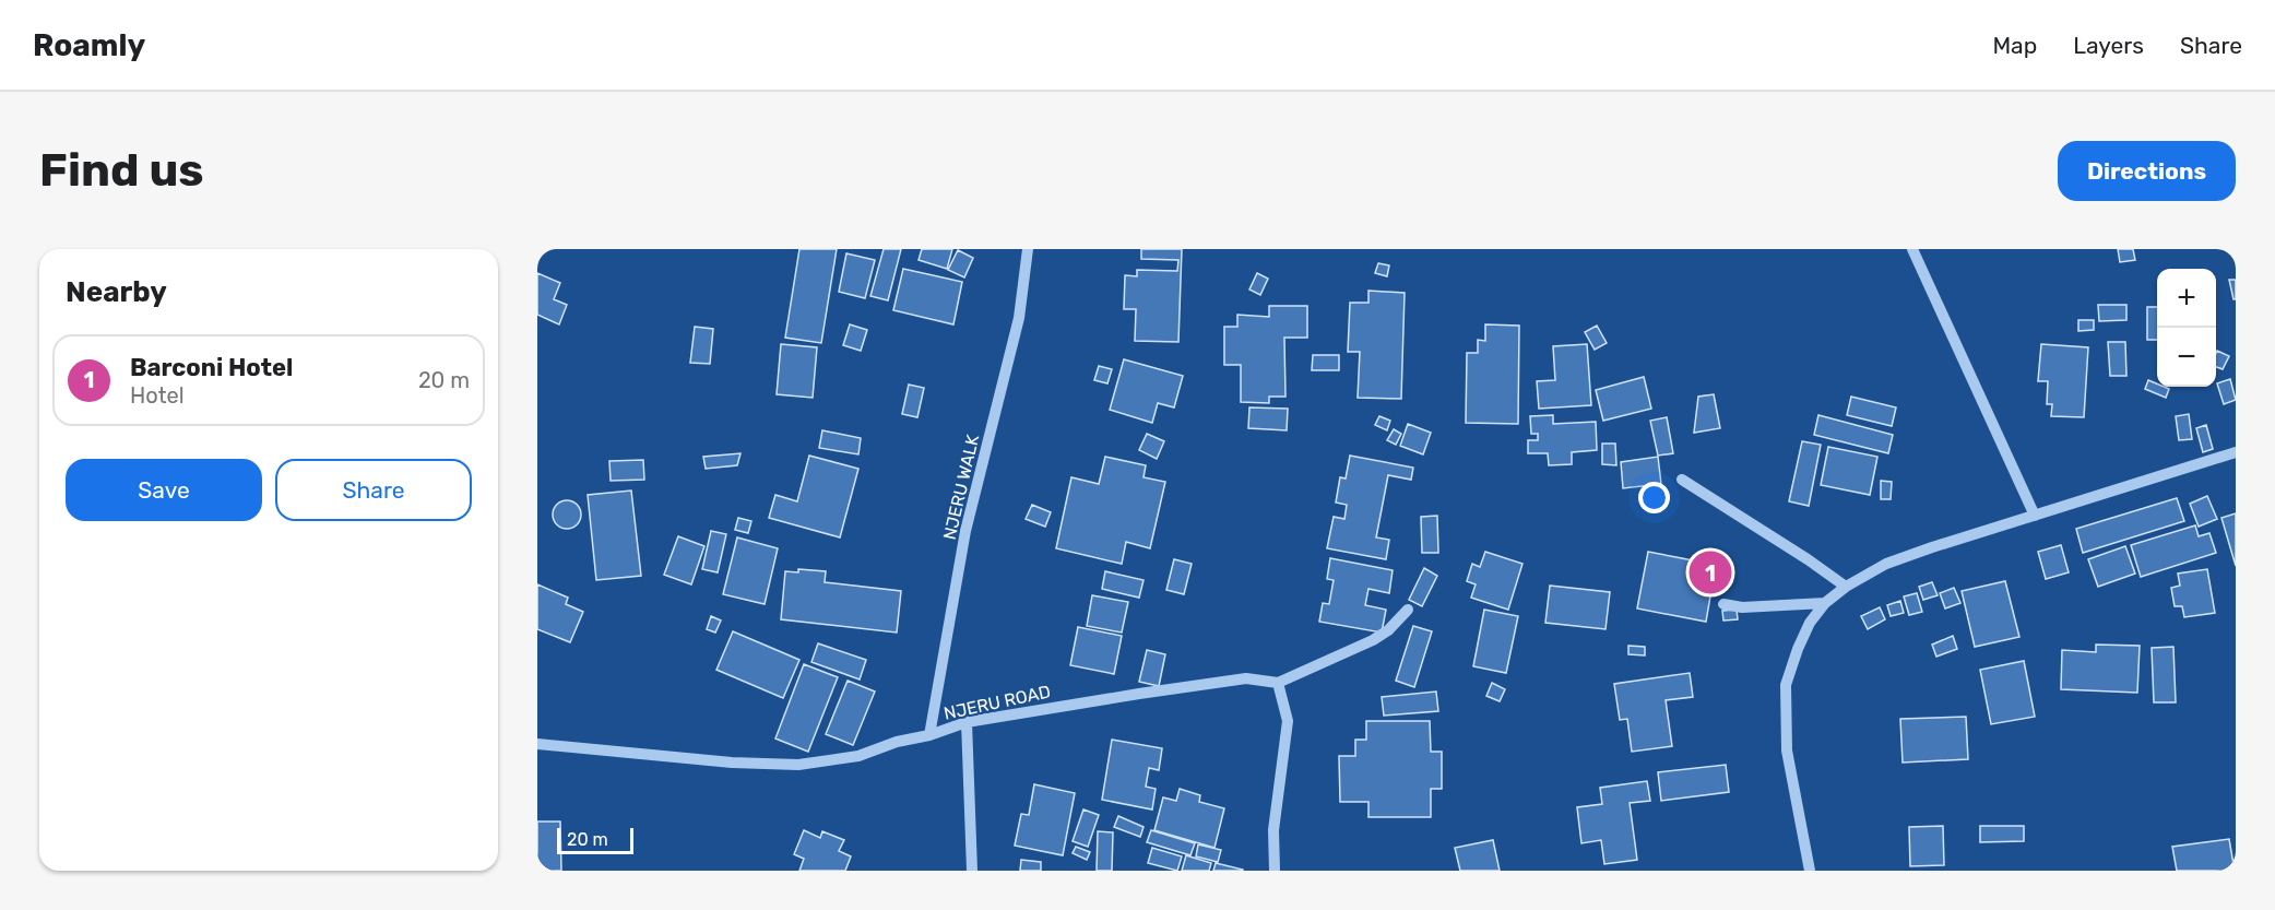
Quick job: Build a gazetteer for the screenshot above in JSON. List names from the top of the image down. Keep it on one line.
{"streets":{"street":["NJERU WALK","NJERU ROAD"]},"crossings":[["NJERU WALK","NJERU ROAD"]],"scale_bar":"20 m","page":{"header":"Roamly","nav":["Map","Layers","Share"],"buttons":["Directions",["Save","Share"]],"title":"Find us","heading":"Nearby","map_buttons":["+","−"],"list":[{"mark":"1","name":"Barconi Hotel","note":"Hotel","value":"20 m"}],"pins":"1","scale":"20 m"}}
